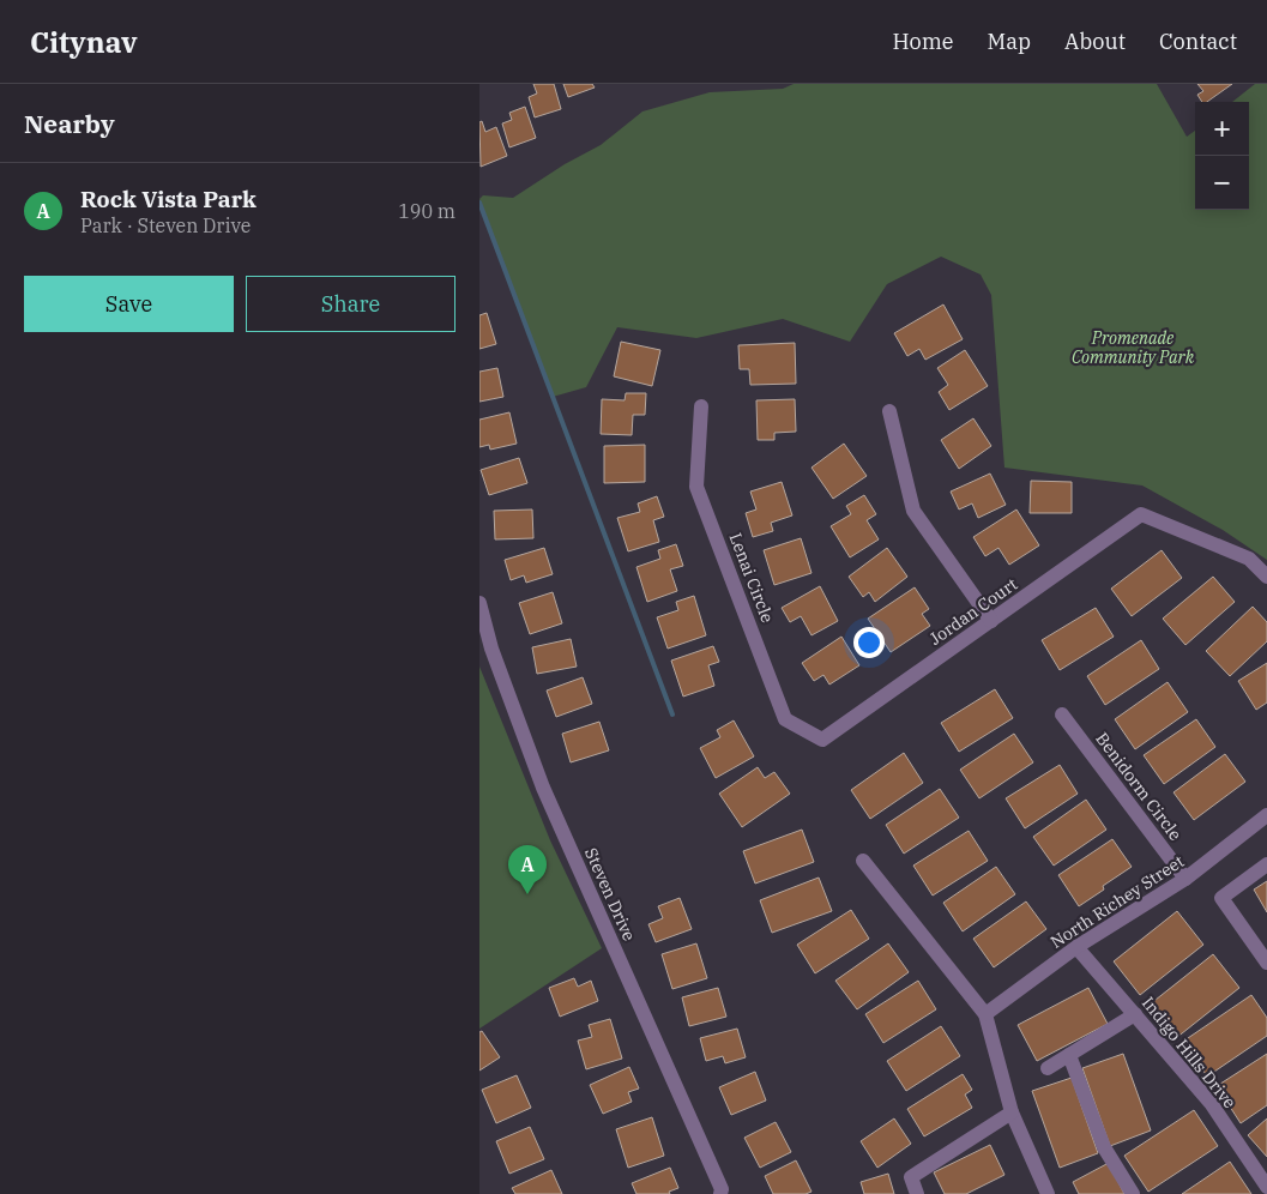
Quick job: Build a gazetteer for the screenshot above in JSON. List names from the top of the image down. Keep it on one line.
{"streets":{"street":["Lenai Circle","Jordan Court","Benidorm Circle","Steven Drive","North Richey Street","Indigo Hills Drive"]},"crossings":[["Lenai Circle","Jordan Court"],["Benidorm Circle","North Richey Street"],["North Richey Street","Indigo Hills Drive"]],"parks":["Promenade Community Park"],"page":{"header":"Citynav","nav":["Home","Map","About","Contact"],"heading":"Nearby","map_buttons":["+","−"],"list":[{"mark":"A","name":"Rock Vista Park","note":"Park · Steven Drive","value":"190 m"}],"buttons":["Save","Share"],"pins":"A"}}
